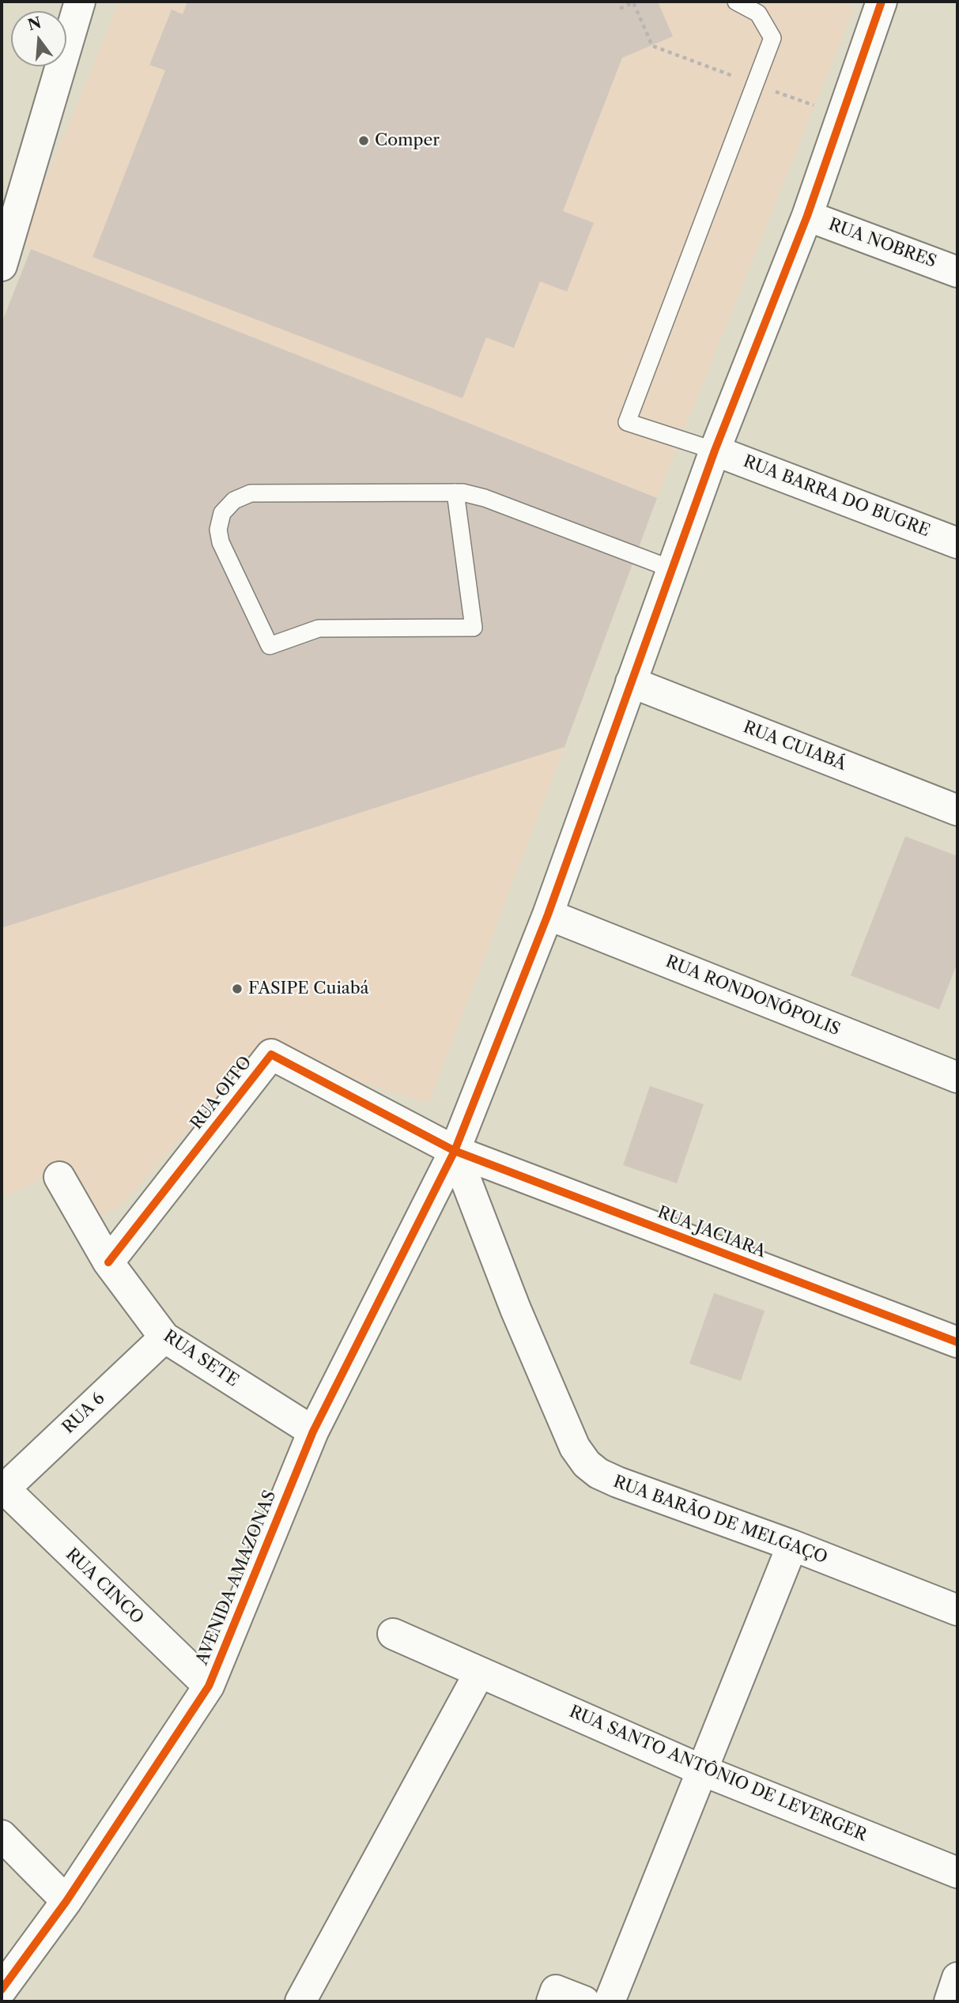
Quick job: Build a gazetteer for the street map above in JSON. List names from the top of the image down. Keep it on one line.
{"streets":{"street":["RUA NOBRES","RUA BARRA DO BUGRE","RUA CUIABÁ","RUA RONDONÓPOLIS","RUA OITO","RUA JACIARA","RUA SETE","RUA 6","RUA BARÃO DE MELGAÇO","AVENIDA AMAZONAS","RUA CINCO","RUA SANTO ANTÔNIO DE LEVERGER"]},"crossings":[["RUA NOBRES","AVENIDA AMAZONAS"],["RUA BARRA DO BUGRE","AVENIDA AMAZONAS"],["RUA CUIABÁ","AVENIDA AMAZONAS"],["RUA RONDONÓPOLIS","AVENIDA AMAZONAS"],["RUA OITO","RUA JACIARA"],["RUA OITO","RUA SETE"],["RUA OITO","RUA BARÃO DE MELGAÇO"],["RUA OITO","AVENIDA AMAZONAS"],["RUA JACIARA","RUA BARÃO DE MELGAÇO"],["RUA JACIARA","AVENIDA AMAZONAS"],["RUA SETE","RUA 6"],["RUA SETE","AVENIDA AMAZONAS"],["RUA 6","RUA CINCO"],["RUA BARÃO DE MELGAÇO","AVENIDA AMAZONAS"],["AVENIDA AMAZONAS","RUA CINCO"]],"places":["Comper","FASIPE Cuiabá"],"north":"top"}
